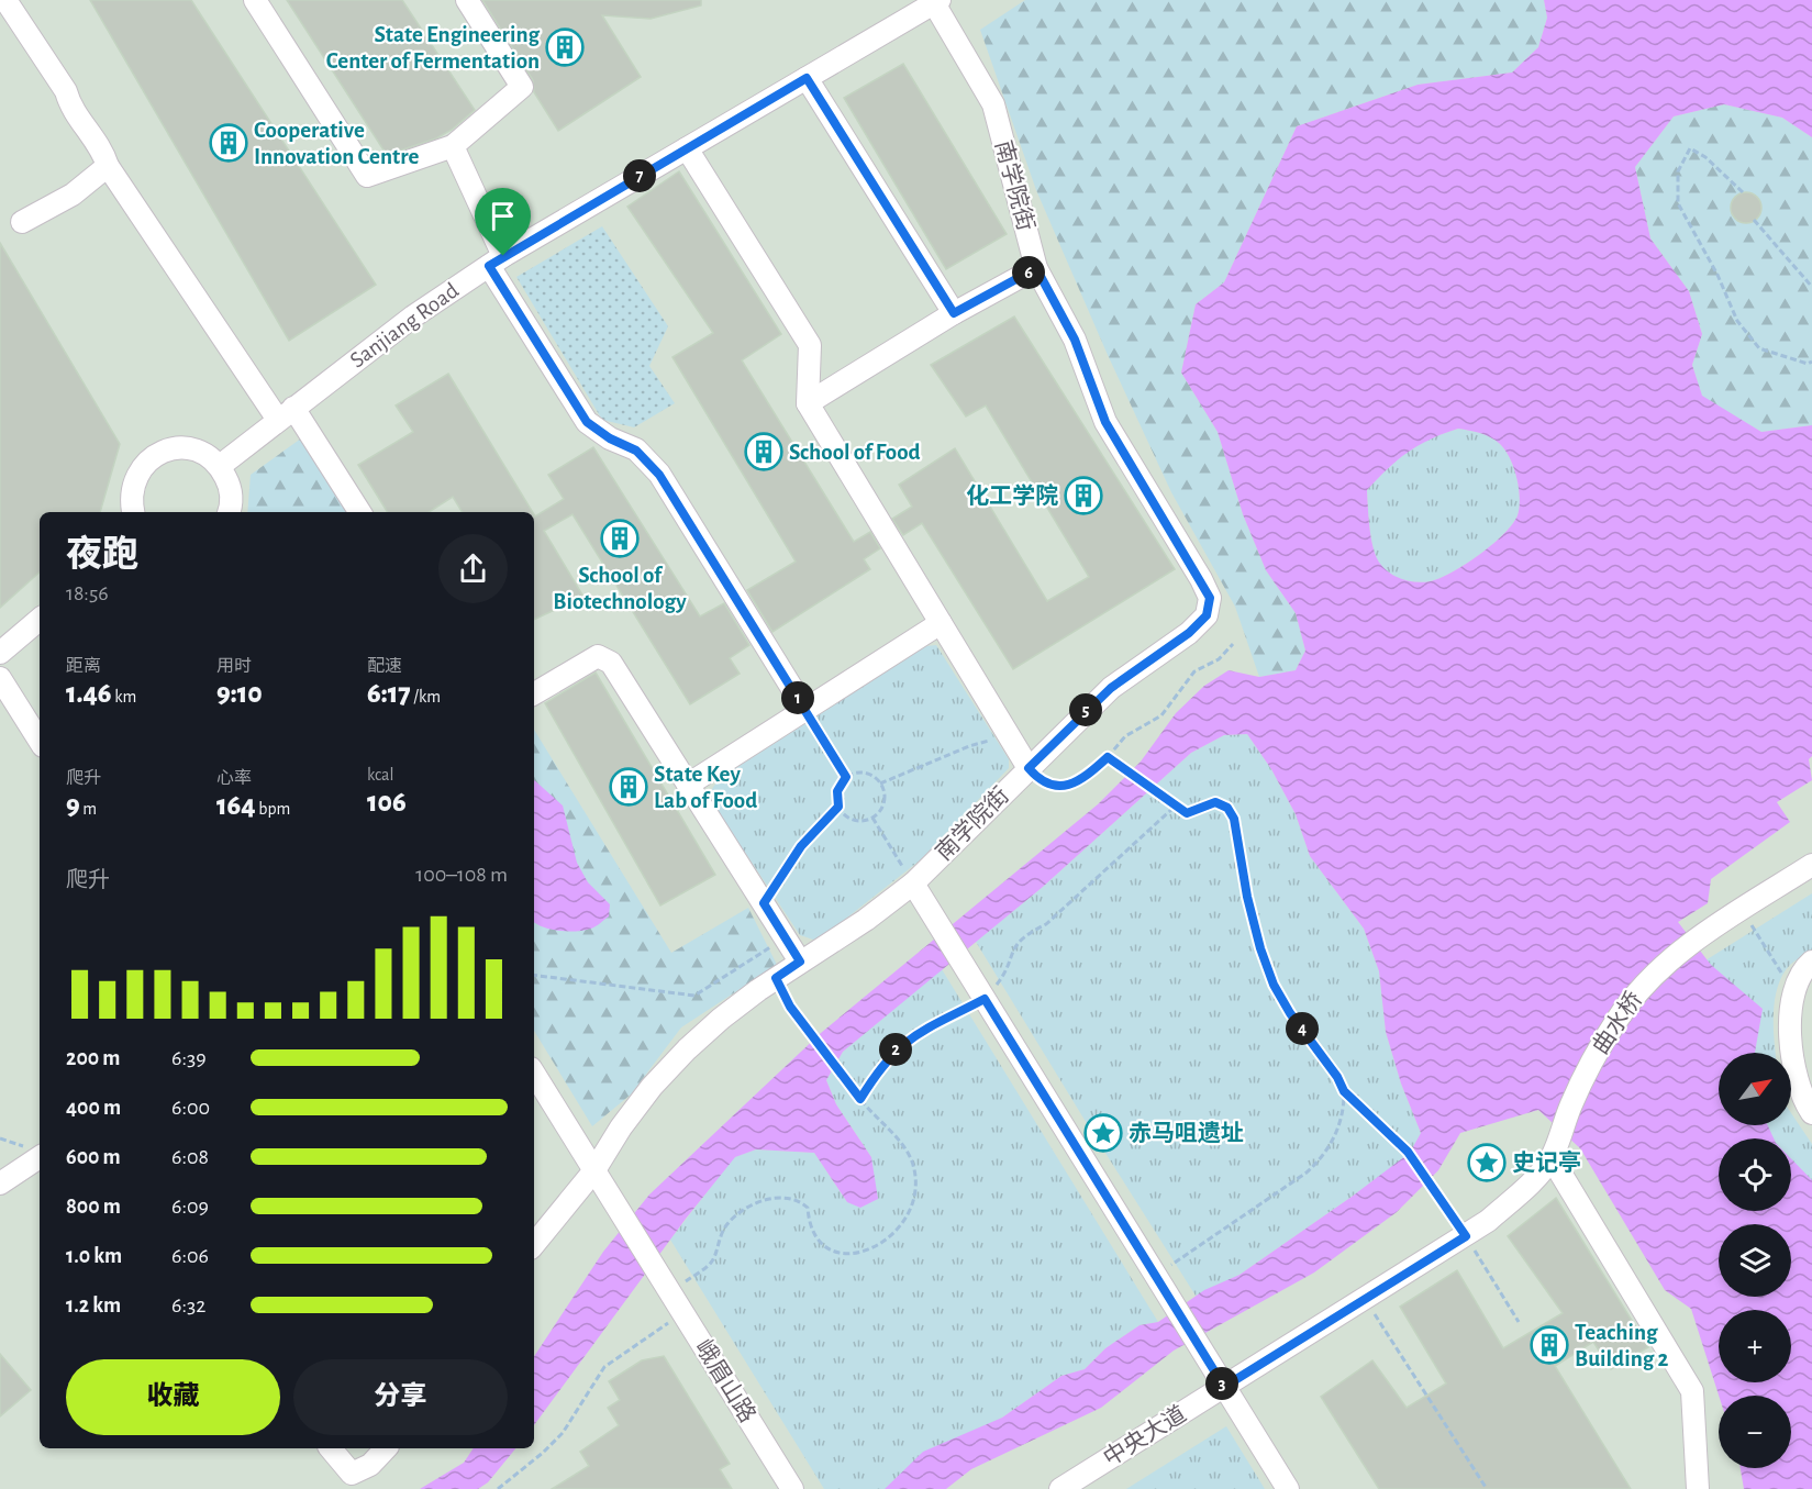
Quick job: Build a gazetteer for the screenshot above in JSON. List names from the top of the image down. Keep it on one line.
{"streets":{"street":["南学院街","Sanjiang Road","曲水桥","峨眉山路","中央大道"]},"crossings":[["南学院街","Sanjiang Road"],["南学院街","峨眉山路"],["曲水桥","中央大道"]],"places":{"building":["State Engineering Center of Fermentation","Cooperative Innovation Centre","School of Food","化工学院","School of Biotechnology","State Key Lab of Food","Teaching Building 2"],"place":["赤马咀遗址","史记亭"]},"north":"top right","page":{"pins":["7","6","1","5","4","2","3"],"heading":["夜跑","18:56"],"stats":[["距离","1.46 km"],["用时","9:10"],["配速","6:17 /km"],["爬升","9 m"],["心率","164 bpm"],["kcal","106"]],"chart":["爬升","100–108 m"],"list":[{"name":"200 m","note":"6:39"},{"name":"400 m","note":"6:00"},{"name":"600 m","note":"6:08"},{"name":"800 m","note":"6:09"},{"name":"1.0 km","note":"6:06"},{"name":"1.2 km","note":"6:32"}],"map_buttons":["+","−"],"buttons":["收藏","分享"]}}
